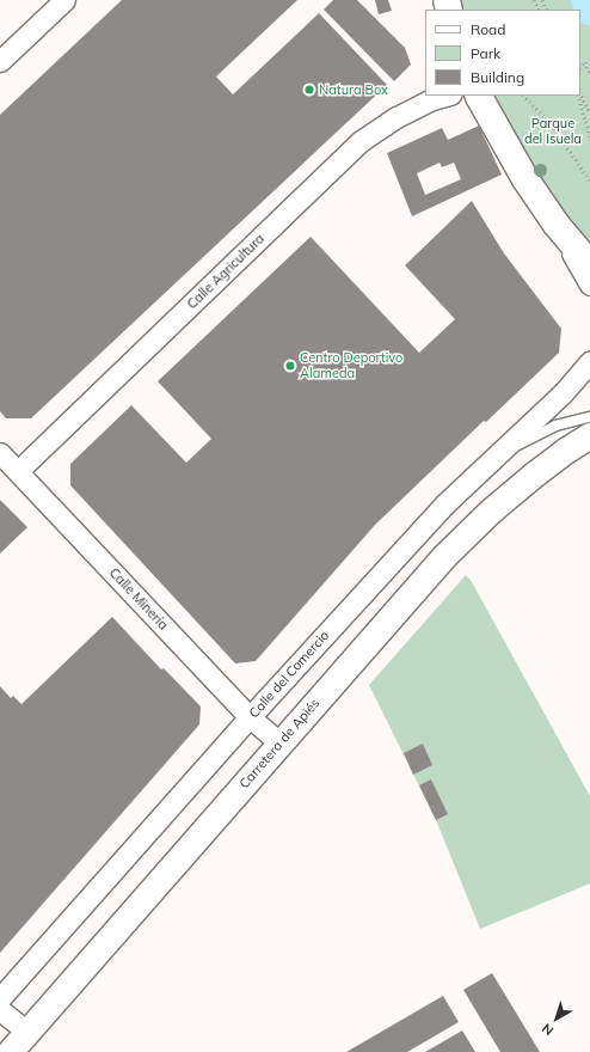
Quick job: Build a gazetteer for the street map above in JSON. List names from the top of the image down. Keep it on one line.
{"streets":{"street":["Calle Agricultura","Calle Minería","Calle del Comercio","Carretera de Apiés"]},"crossings":[["Calle Agricultura","Calle Minería"],["Calle Minería","Calle del Comercio"],["Calle Minería","Carretera de Apiés"]],"parks":["Parque del Isuela"],"places":["Natura Box","Centro Deportivo Alameda"],"legend":["Road","Park","Building"],"north":"bottom left"}
